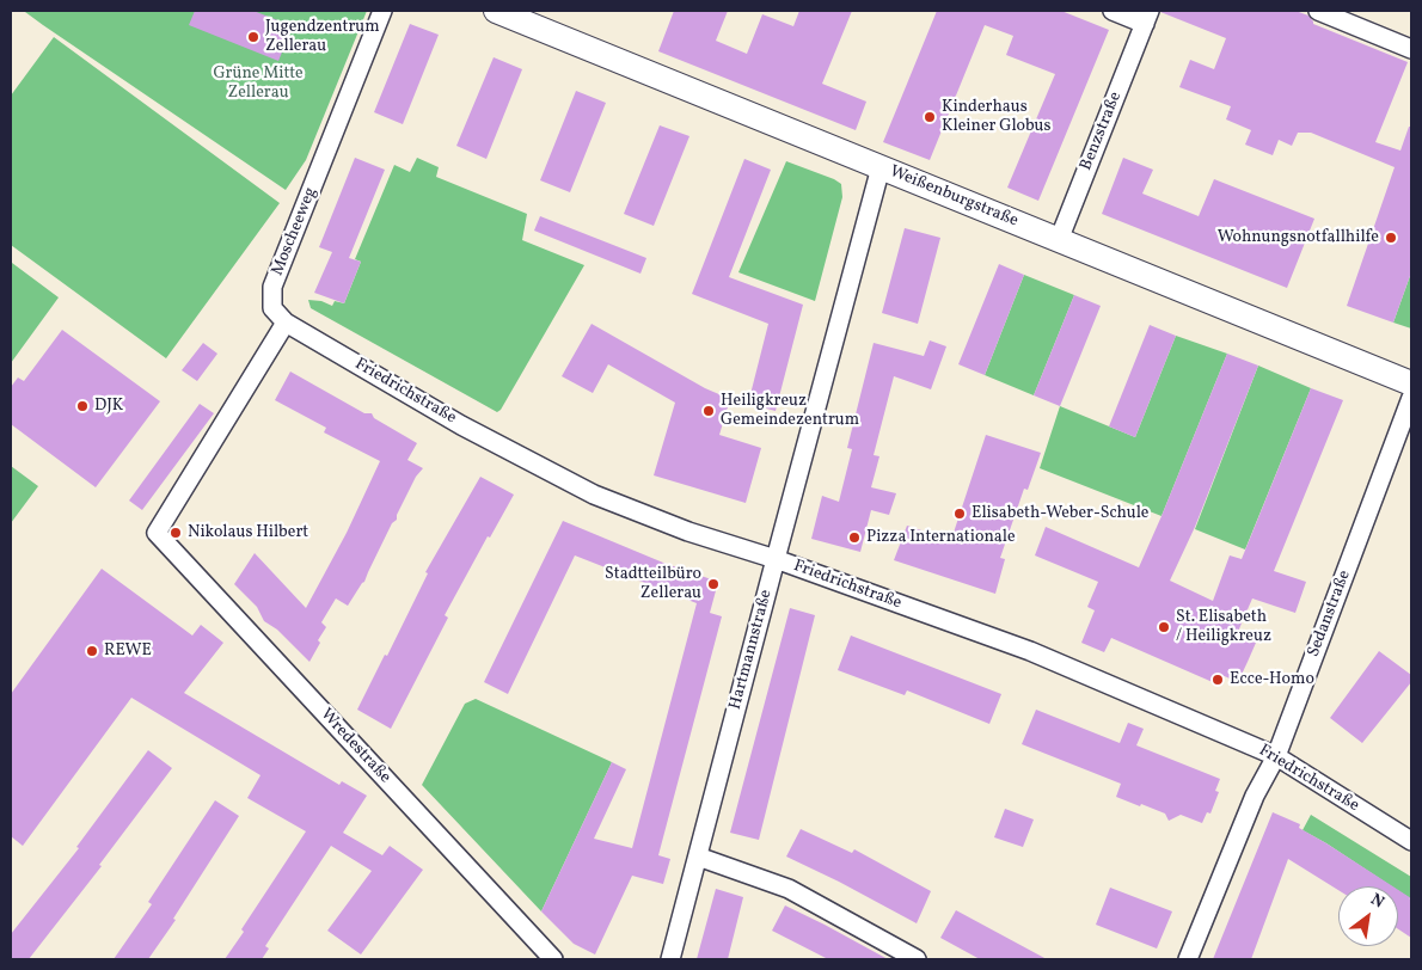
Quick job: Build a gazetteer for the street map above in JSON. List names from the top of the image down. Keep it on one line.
{"streets":{"street":["Benzstraße","Weißenburgstraße","Moscheeweg","Friedrichstraße","Sedanstraße","Hartmannstraße","Wredestraße"]},"crossings":[["Benzstraße","Weißenburgstraße"],["Weißenburgstraße","Hartmannstraße"],["Moscheeweg","Friedrichstraße"],["Moscheeweg","Wredestraße"],["Friedrichstraße","Sedanstraße"],["Friedrichstraße","Hartmannstraße"],["Friedrichstraße","Wredestraße"]],"parks":["Grüne Mitte Zellerau"],"places":["Jugendzentrum Zellerau","Kinderhaus Kleiner Globus","Wohnungsnotfallhilfe","DJK","Heiligkreuz Gemeindezentrum","Elisabeth-Weber-Schule","Nikolaus Hilbert","Pizza Internationale","Stadtteilbüro Zellerau","St. Elisabeth / Heiligkreuz","REWE","Ecce-Homo"],"north":"top right"}
